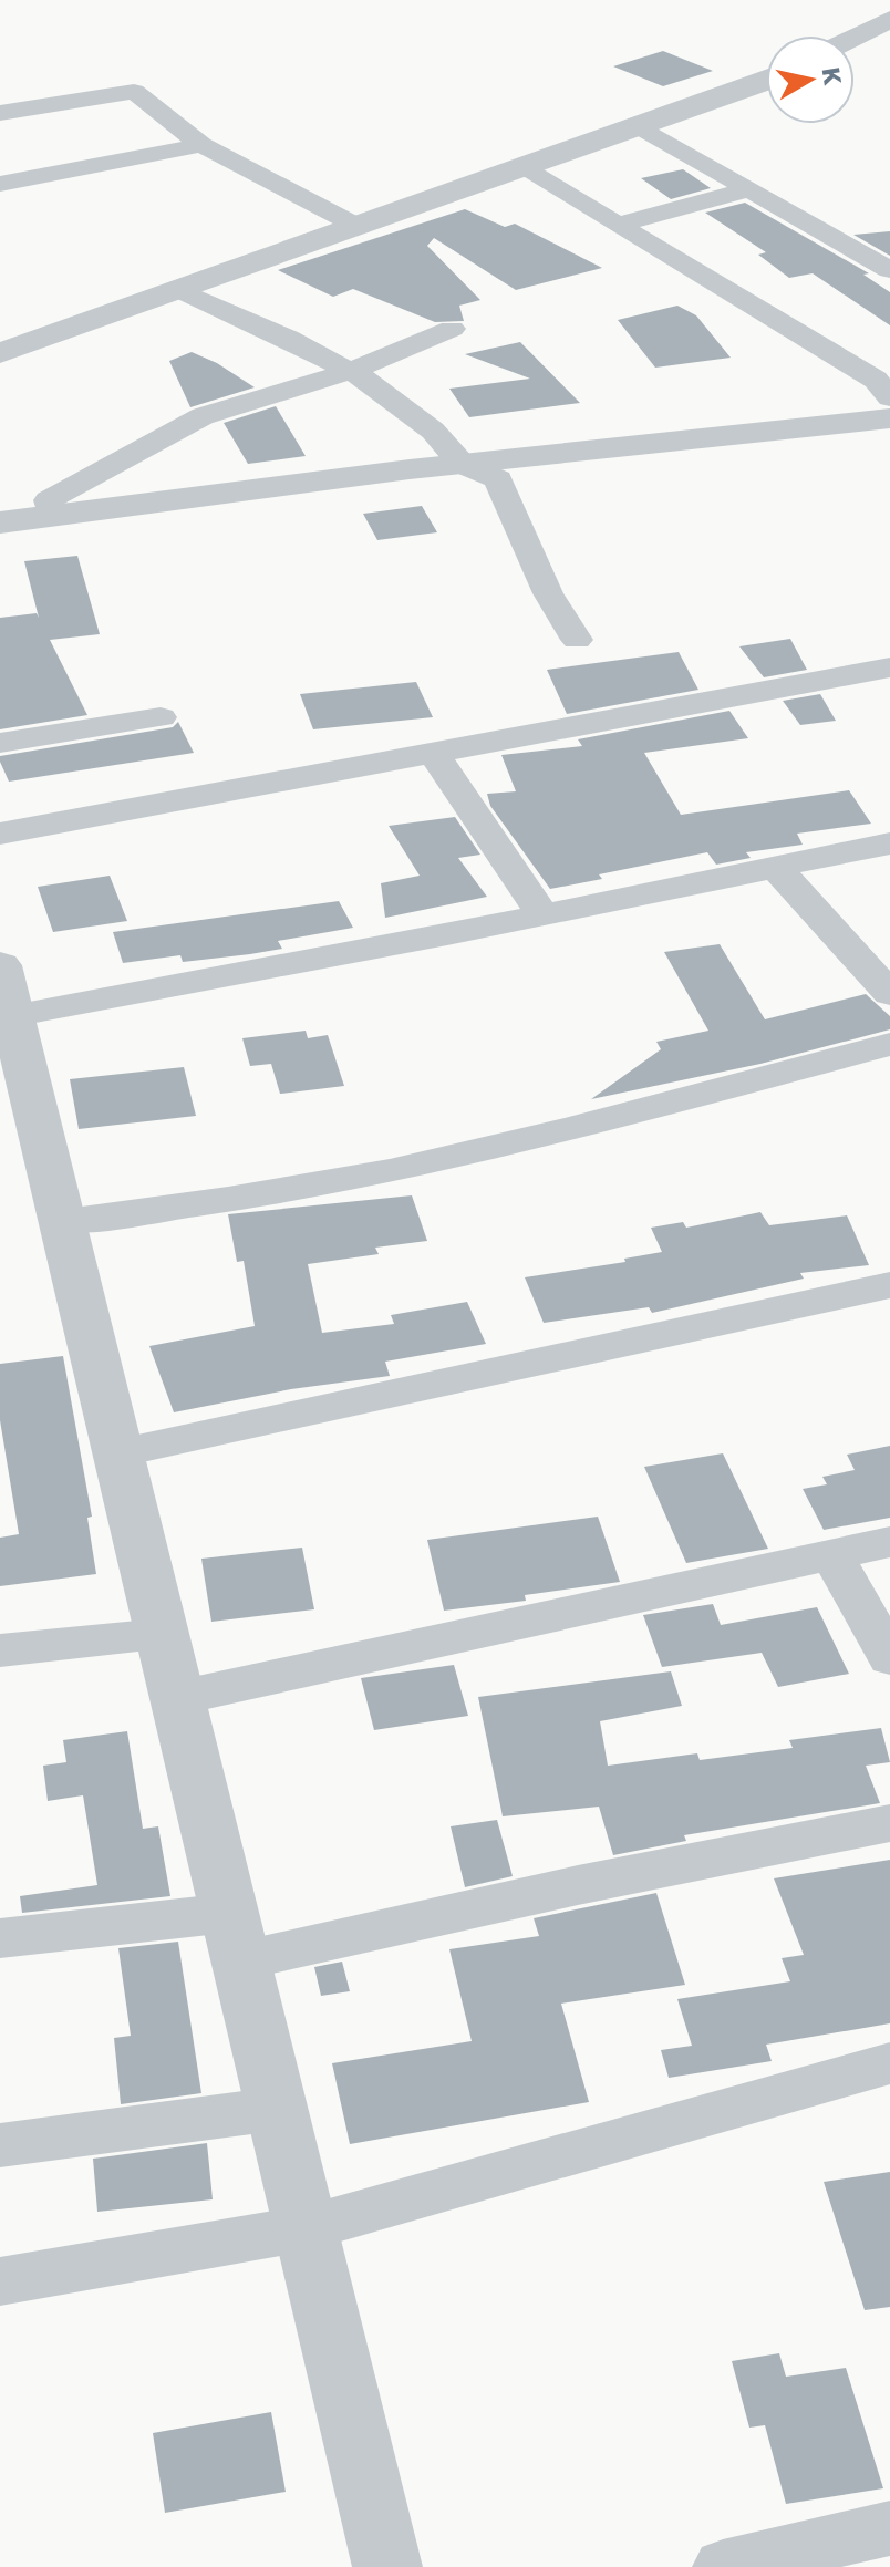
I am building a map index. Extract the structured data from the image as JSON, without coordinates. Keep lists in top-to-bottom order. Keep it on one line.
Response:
{"north":"right"}
